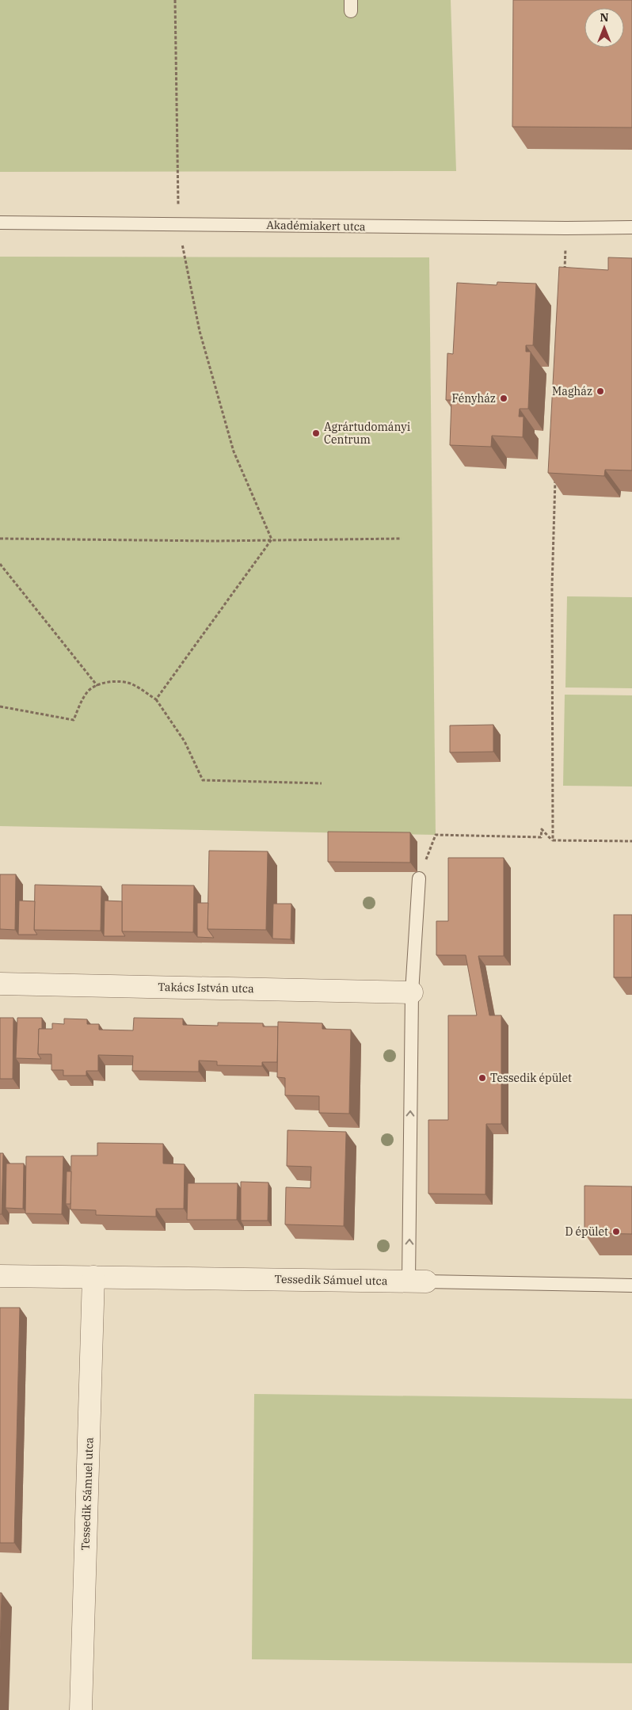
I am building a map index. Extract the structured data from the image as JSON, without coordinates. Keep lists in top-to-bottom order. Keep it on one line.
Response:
{"streets":{"street":["Takács István utca","Tessedik Sámuel utca"],"lane":["Akadémiakert utca"]},"places":["Magház","Fényház","Agrártudományi Centrum","Tessedik épület","D épület"],"north":"top"}
